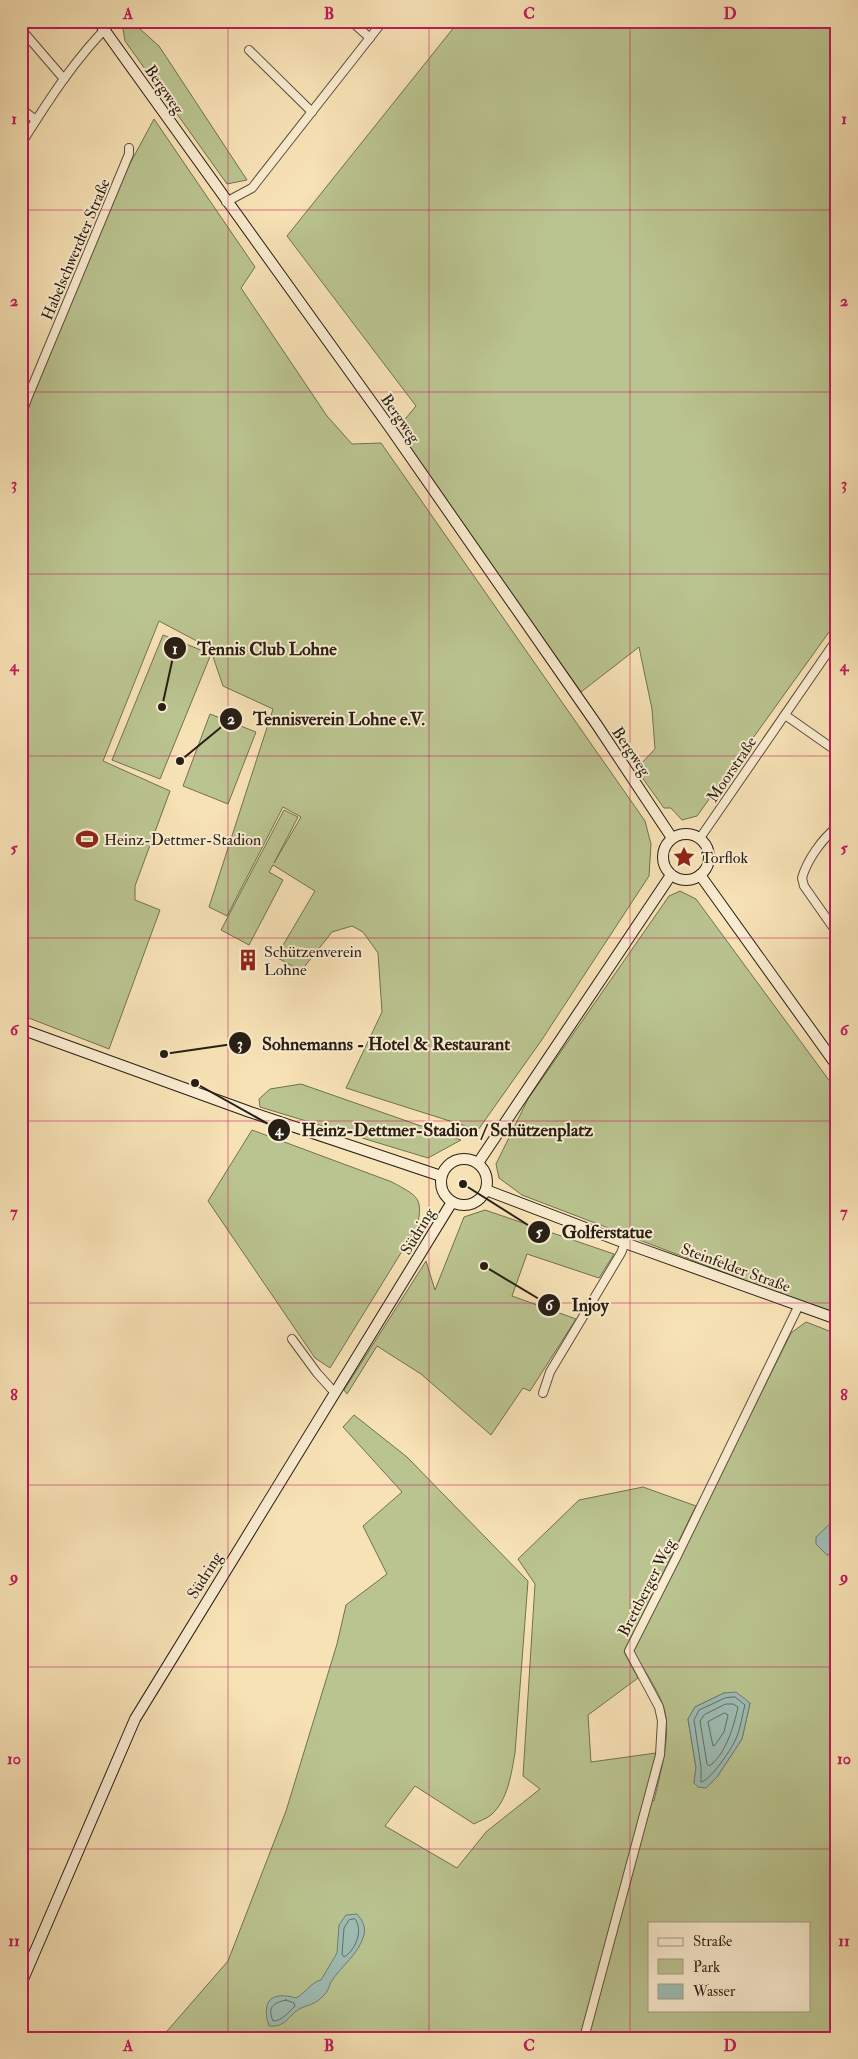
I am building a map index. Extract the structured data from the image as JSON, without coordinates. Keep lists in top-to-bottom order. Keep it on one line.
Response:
{"streets":{"main road":["Bergweg","Südring","Steinfelder Straße"],"street":["Habelschwerdter Straße","Moorstraße","Brettberger Weg"]},"crossings":[["Bergweg","Moorstraße"],["Südring","Steinfelder Straße"],["Steinfelder Straße","Brettberger Weg"]],"places":{"other":["Tennis Club Lohne","Tennisverein Lohne e.V.","Sohnemanns - Hotel & Restaurant","Heinz-Dettmer-Stadion / Schützenplatz","Golferstatue","Injoy"],"sports":["Heinz-Dettmer-Stadion"],"place":["Torflok"],"building":["Schützenverein Lohne"]},"legend":["Straße","Park","Wasser"],"grid":{"columns":["A","B","C","D"],"rows":["1","2","3","4","5","6","7","8","9","10","11"]}}
